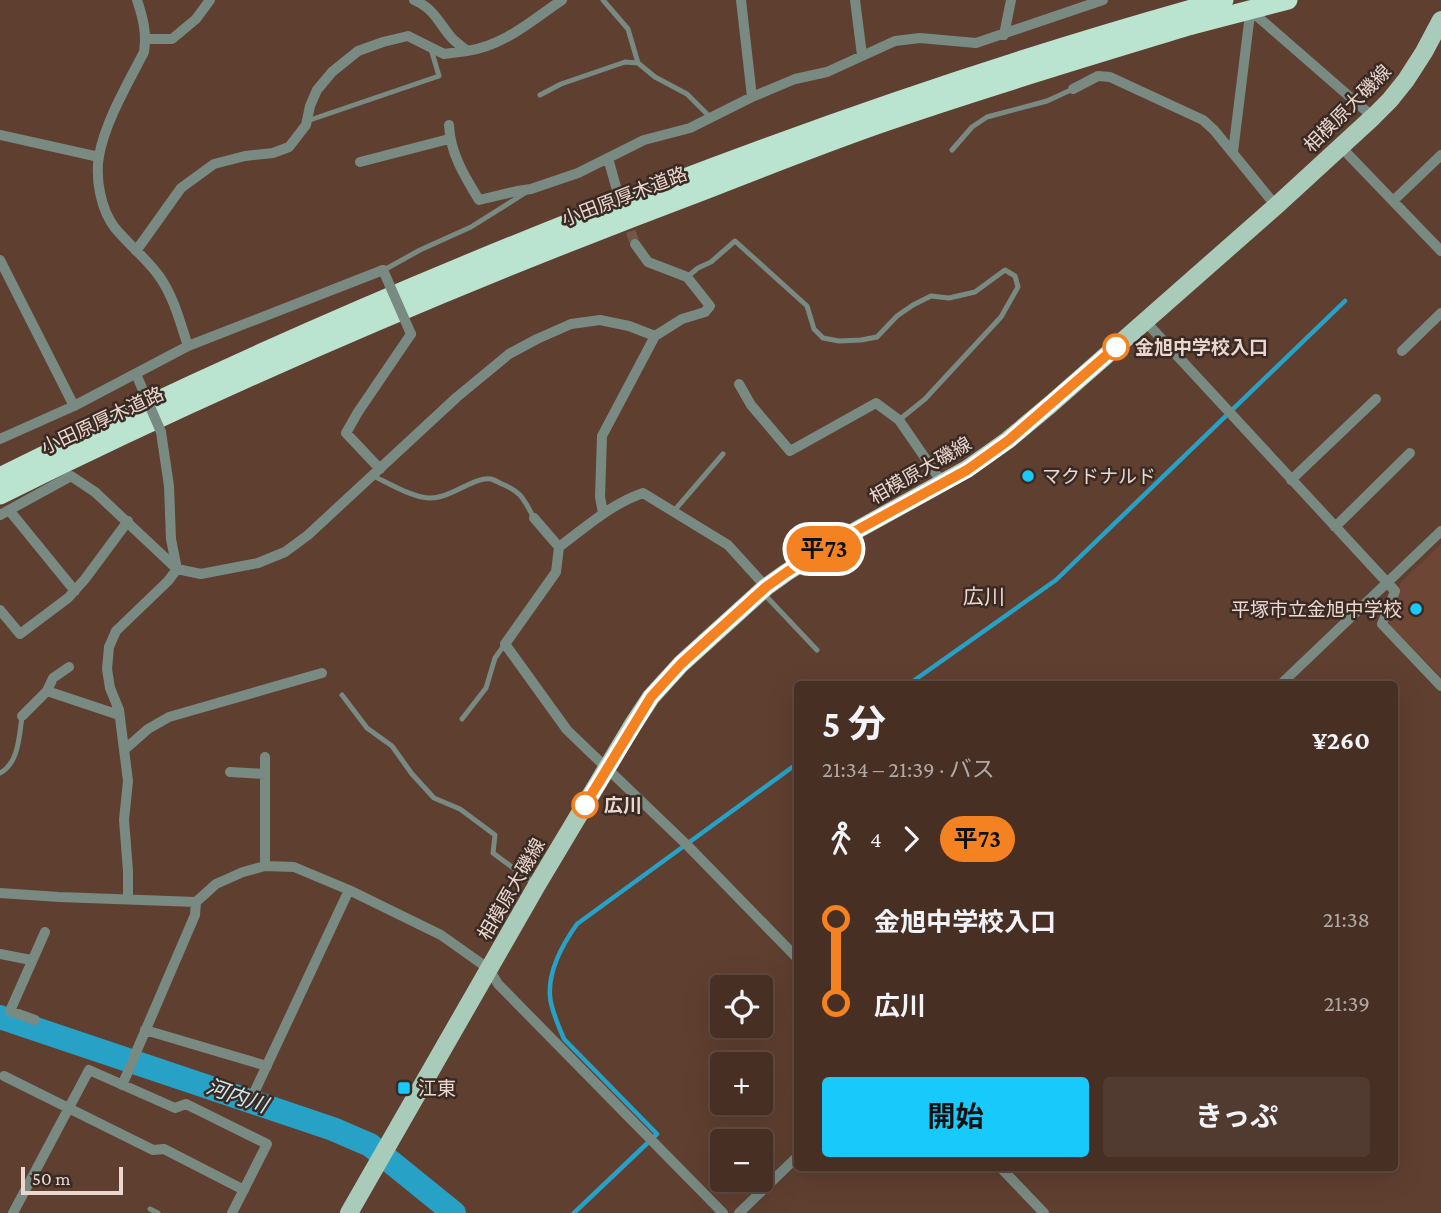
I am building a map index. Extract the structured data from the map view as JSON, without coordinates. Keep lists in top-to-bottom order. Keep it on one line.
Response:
{"streets":{"highway":["小田原厚木道路"],"main road":["相模原大磯線"]},"districts":["広川"],"water":["河内川"],"places":{"other":["金旭中学校入口","マクドナルド","平塚市立金旭中学校","広川"],"transit":["江東"]},"lines":["bus line 平73"],"scale_bar":"50 m","page":{"on_map":"平73","heading":["5 分","21:34 – 21:39 · バス","¥260"],"legs":["4","平73"],"list":[{"name":"金旭中学校入口","value":"21:38"},{"name":"広川","value":"21:39"}],"map_buttons":["+","−"],"buttons":["開始","きっぷ"],"scale":"50 m"}}
